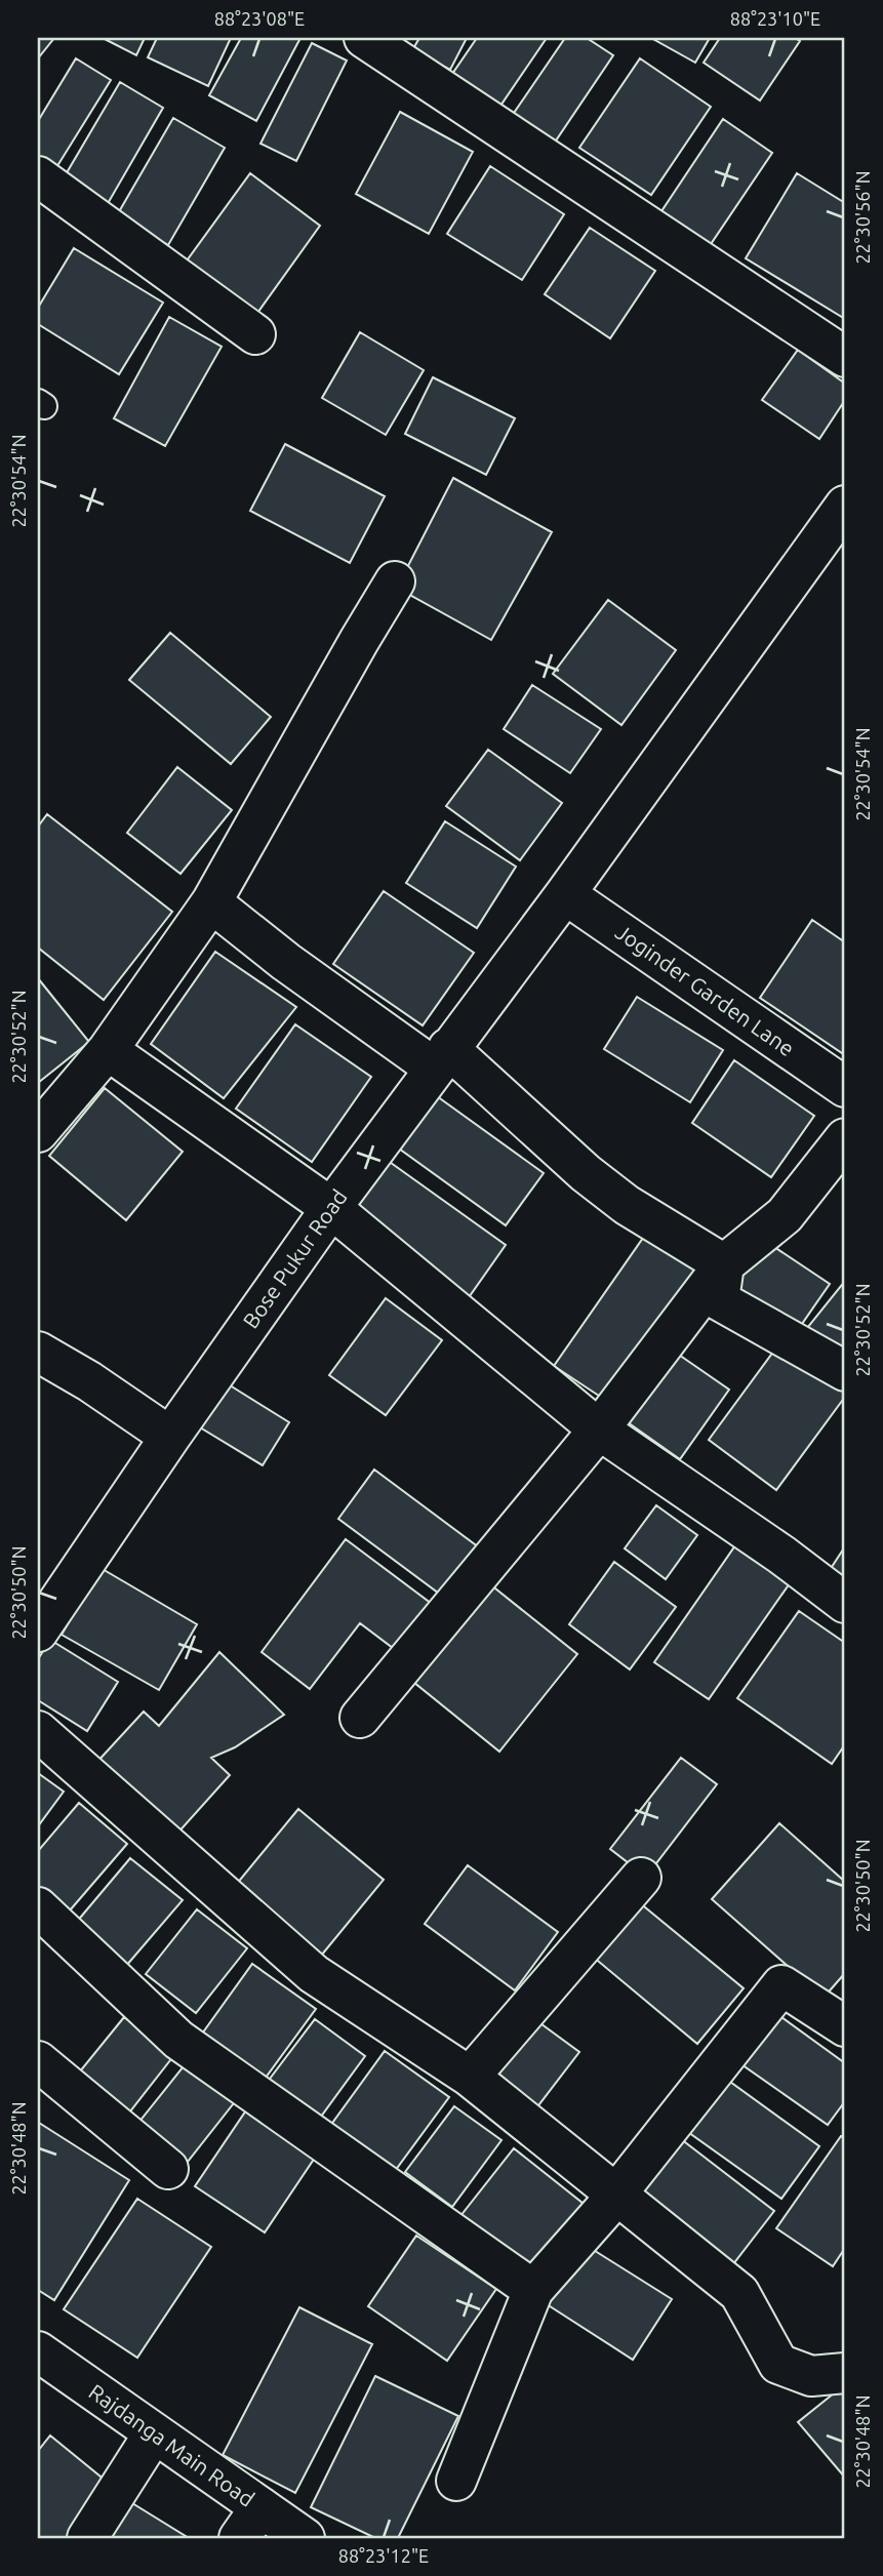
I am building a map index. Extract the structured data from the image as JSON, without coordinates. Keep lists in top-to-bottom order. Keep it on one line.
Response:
{"streets":{"street":["Joginder Garden Lane","Bose Pukur Road","Rajdanga Main Road"]},"crossings":[["Joginder Garden Lane","Bose Pukur Road"]],"coordinates":["88°23'08\"E","88°23'10\"E","22°30'56\"N","22°30'54\"N","22°30'52\"N","22°30'50\"N","22°30'48\"N","88°23'12\"E"]}
